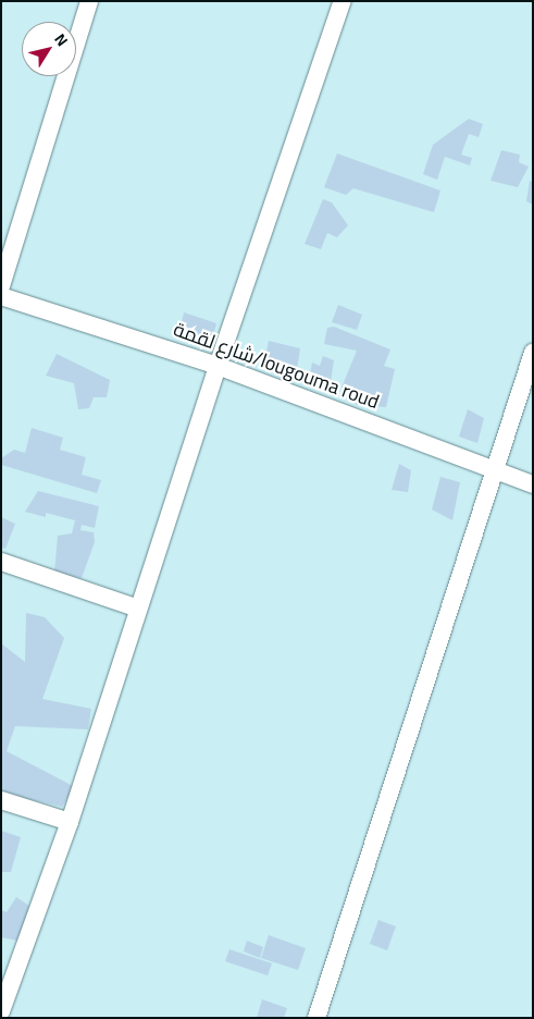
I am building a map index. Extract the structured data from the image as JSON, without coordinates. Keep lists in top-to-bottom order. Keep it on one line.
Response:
{"streets":{"street":["شارع لقمة/lougouma roud"]},"north":"top right"}
